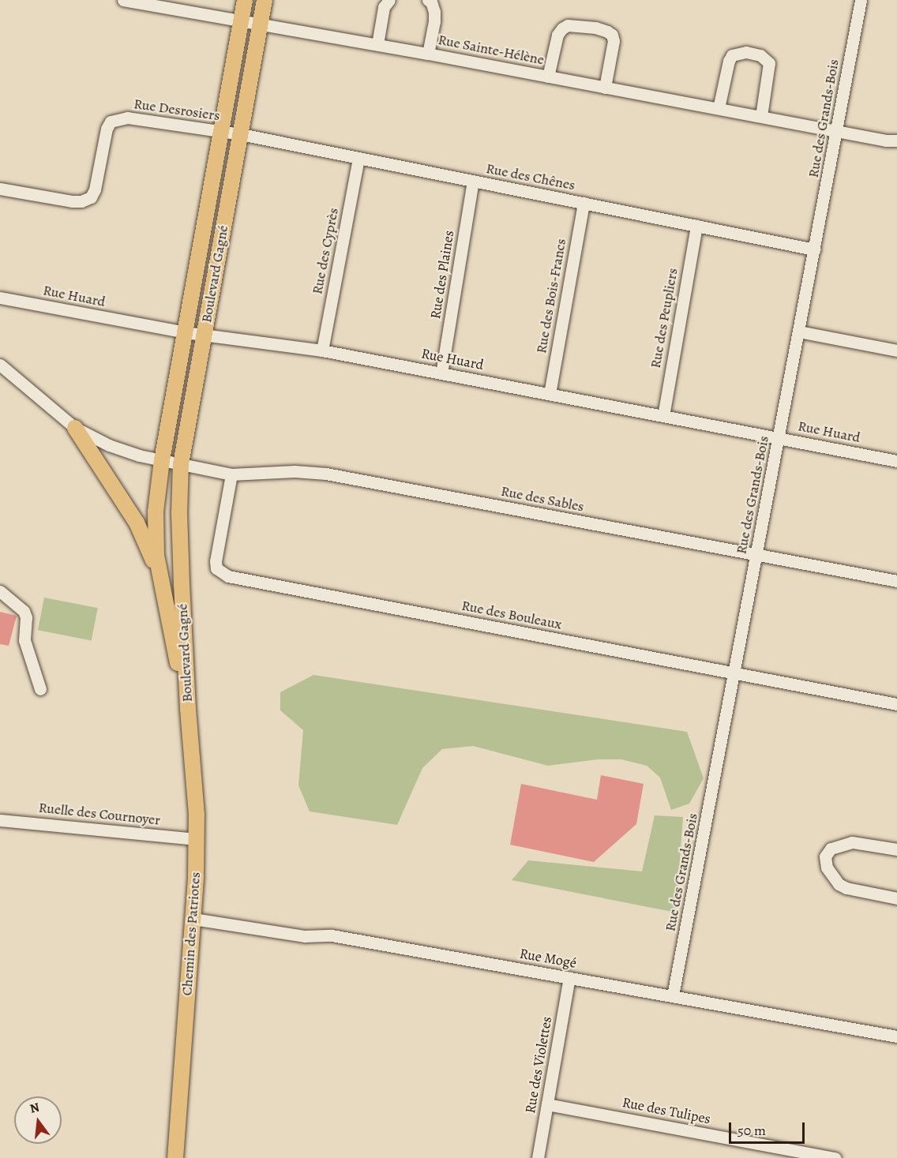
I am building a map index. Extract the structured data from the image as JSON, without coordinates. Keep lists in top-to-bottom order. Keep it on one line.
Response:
{"streets":{"main road":["Boulevard Gagné","Chemin des Patriotes"],"street":["Rue Sainte-Hélène","Rue Desrosiers","Rue des Grands-Bois","Rue des Chênes","Rue des Cyprès","Rue des Plaines","Rue Huard","Rue des Bois-Francs","Rue des Peupliers","Rue des Sables","Rue des Bouleaux","Ruelle des Cournoyer","Rue Mogé","Rue des Violettes","Rue des Tulipes"]},"crossings":[["Rue Sainte-Hélène","Rue des Grands-Bois"],["Rue Sainte-Hélène","Boulevard Gagné"],["Rue Desrosiers","Rue des Chênes"],["Rue Desrosiers","Boulevard Gagné"],["Rue des Grands-Bois","Rue des Chênes"],["Rue des Grands-Bois","Rue Huard"],["Rue des Grands-Bois","Rue des Sables"],["Rue des Grands-Bois","Rue des Bouleaux"],["Rue des Grands-Bois","Rue Mogé"],["Rue des Chênes","Rue des Cyprès"],["Rue des Chênes","Boulevard Gagné"],["Rue des Chênes","Rue des Plaines"],["Rue des Chênes","Rue des Bois-Francs"],["Rue des Chênes","Rue des Peupliers"],["Rue des Cyprès","Rue Huard"],["Boulevard Gagné","Rue Huard"],["Boulevard Gagné","Rue des Sables"],["Boulevard Gagné","Chemin des Patriotes"],["Rue des Plaines","Rue Huard"],["Rue Huard","Rue des Bois-Francs"],["Rue Huard","Rue des Peupliers"],["Rue des Sables","Rue des Bouleaux"],["Ruelle des Cournoyer","Chemin des Patriotes"],["Chemin des Patriotes","Rue Mogé"],["Rue Mogé","Rue des Violettes"],["Rue des Violettes","Rue des Tulipes"]],"scale_bar":"50 m","north":"top"}
